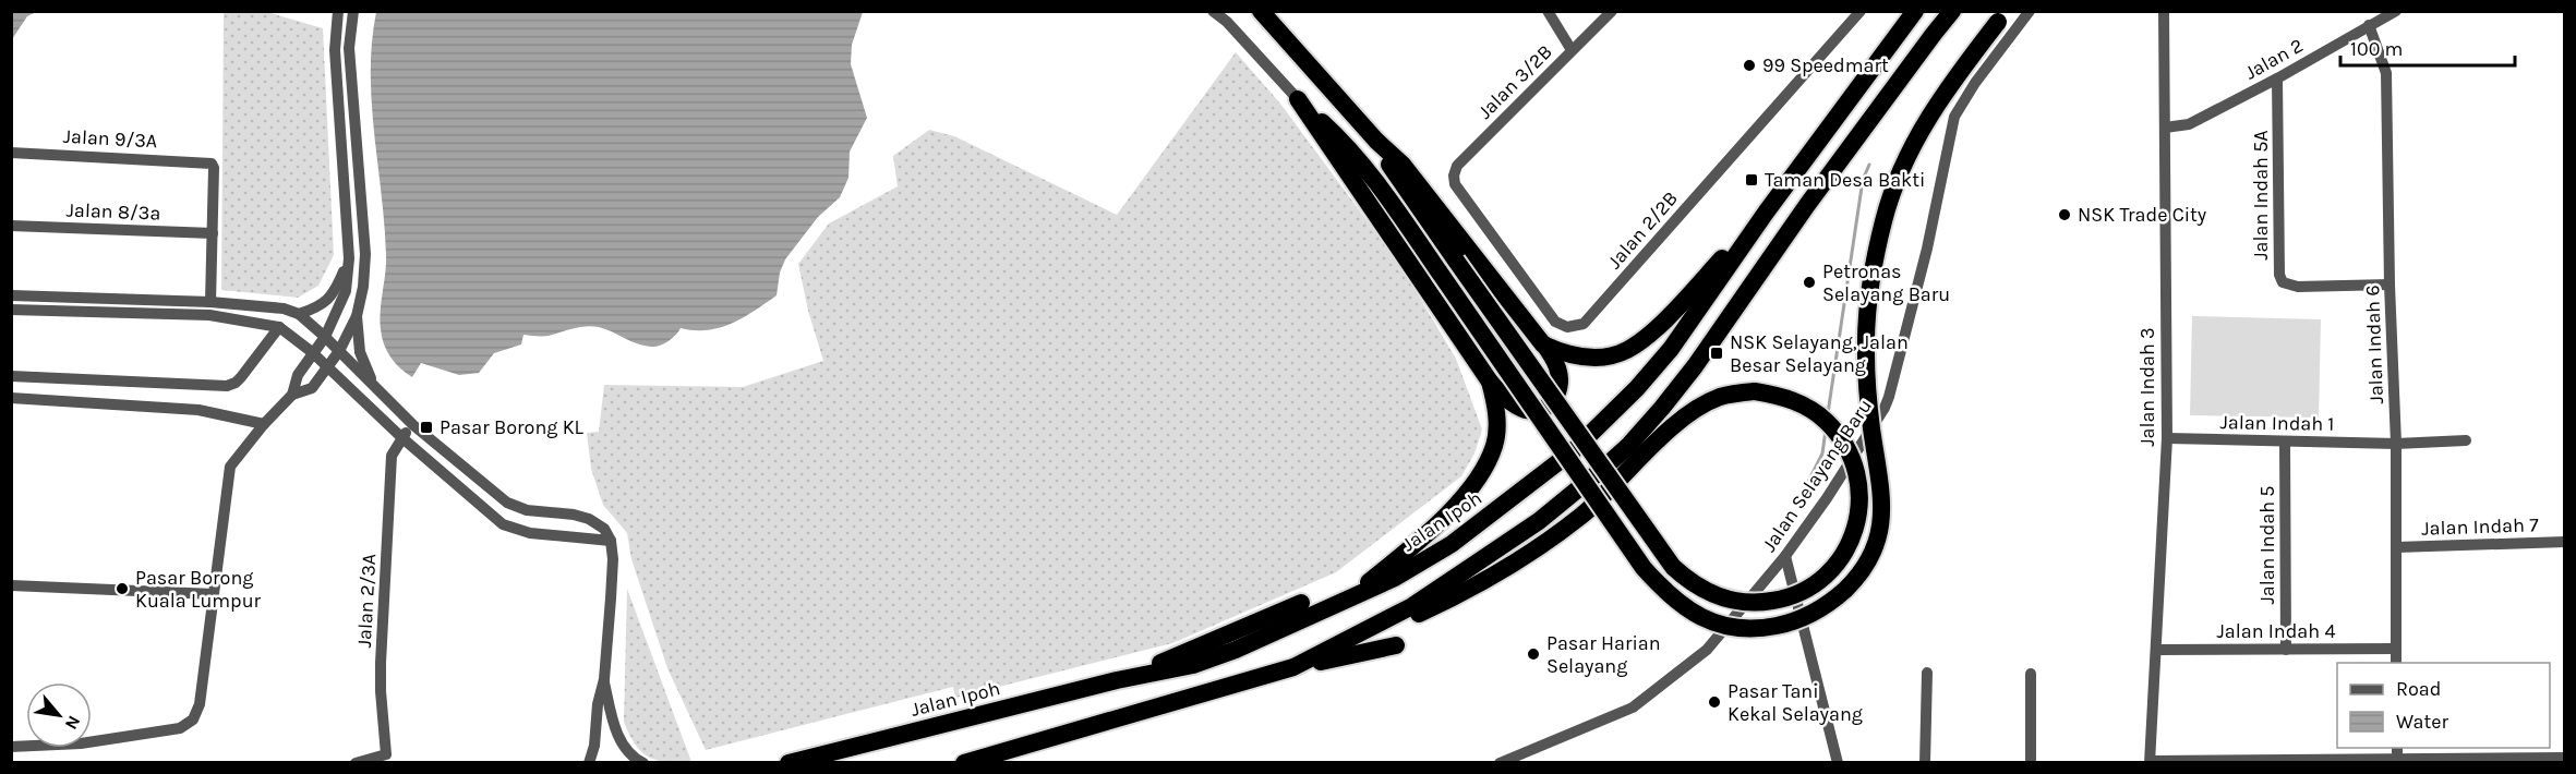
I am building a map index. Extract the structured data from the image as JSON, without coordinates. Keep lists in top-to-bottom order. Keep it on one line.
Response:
{"streets":{"highway":["Jalan Ipoh"],"street":["Jalan 2","Jalan 3/2B","Jalan 9/3A","Jalan Indah 5A","Jalan 8/3a","Jalan 2/2B","Jalan Indah 6","Jalan Indah 3","Jalan Indah 1","Jalan Selayang Baru","Jalan Indah 7","Jalan Indah 5","Jalan 2/3A","Jalan Indah 4"]},"crossings":[["Jalan 2","Jalan Indah 5A"],["Jalan 2","Jalan Indah 6"],["Jalan 2","Jalan Indah 3"],["Jalan 3/2B","Jalan 2/2B"],["Jalan 9/3A","Jalan 8/3a"],["Jalan Indah 5A","Jalan Indah 6"],["Jalan Indah 6","Jalan Indah 1"],["Jalan Indah 6","Jalan Indah 7"],["Jalan Indah 6","Jalan Indah 4"],["Jalan Indah 3","Jalan Indah 1"],["Jalan Indah 3","Jalan Indah 4"],["Jalan Indah 1","Jalan Indah 5"],["Jalan Indah 5","Jalan Indah 4"]],"places":{"other":["99 Speedmart","NSK Trade City","Petronas Selayang Baru","Pasar Borong Kuala Lumpur","Pasar Harian Selayang","Pasar Tani Kekal Selayang"],"transit":["Taman Desa Bakti","NSK Selayang, Jalan Besar Selayang","Pasar Borong KL"]},"legend":["Road","Water"],"scale_bar":"100 m","north":"bottom right"}
